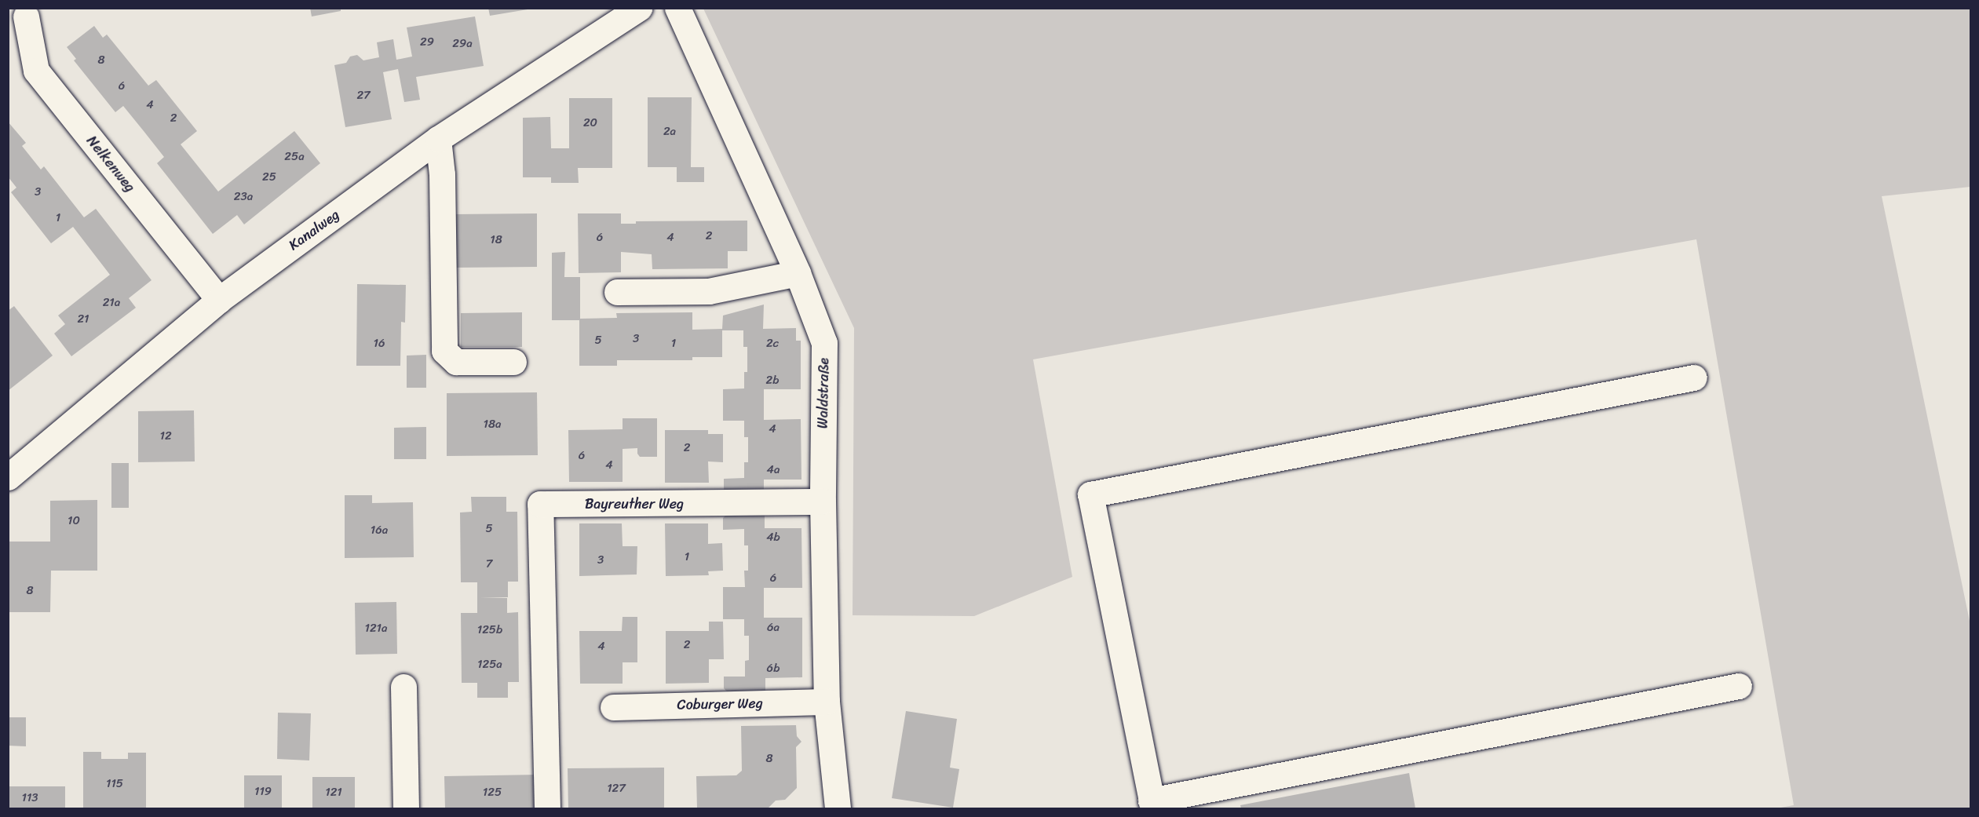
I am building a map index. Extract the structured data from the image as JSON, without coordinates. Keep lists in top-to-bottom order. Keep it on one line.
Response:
{"streets":{"street":["Nelkenweg","Kanalweg","Waldstraße","Bayreuther Weg","Coburger Weg"]},"crossings":[["Nelkenweg","Kanalweg"],["Waldstraße","Bayreuther Weg"],["Waldstraße","Coburger Weg"]],"house_numbers":["29","29a","8","6","27","4","2","20","2a","25a","25","3","23a","1","2","6","4","18","21a","21","3","5","16","1","2c","2b","18a","4","12","2","6","4","4a","10","5","16a","4b","1","3","7","6","8","6a","121a","125b","2","4","125a","6b","8","115","127","119","121","125","113"]}
